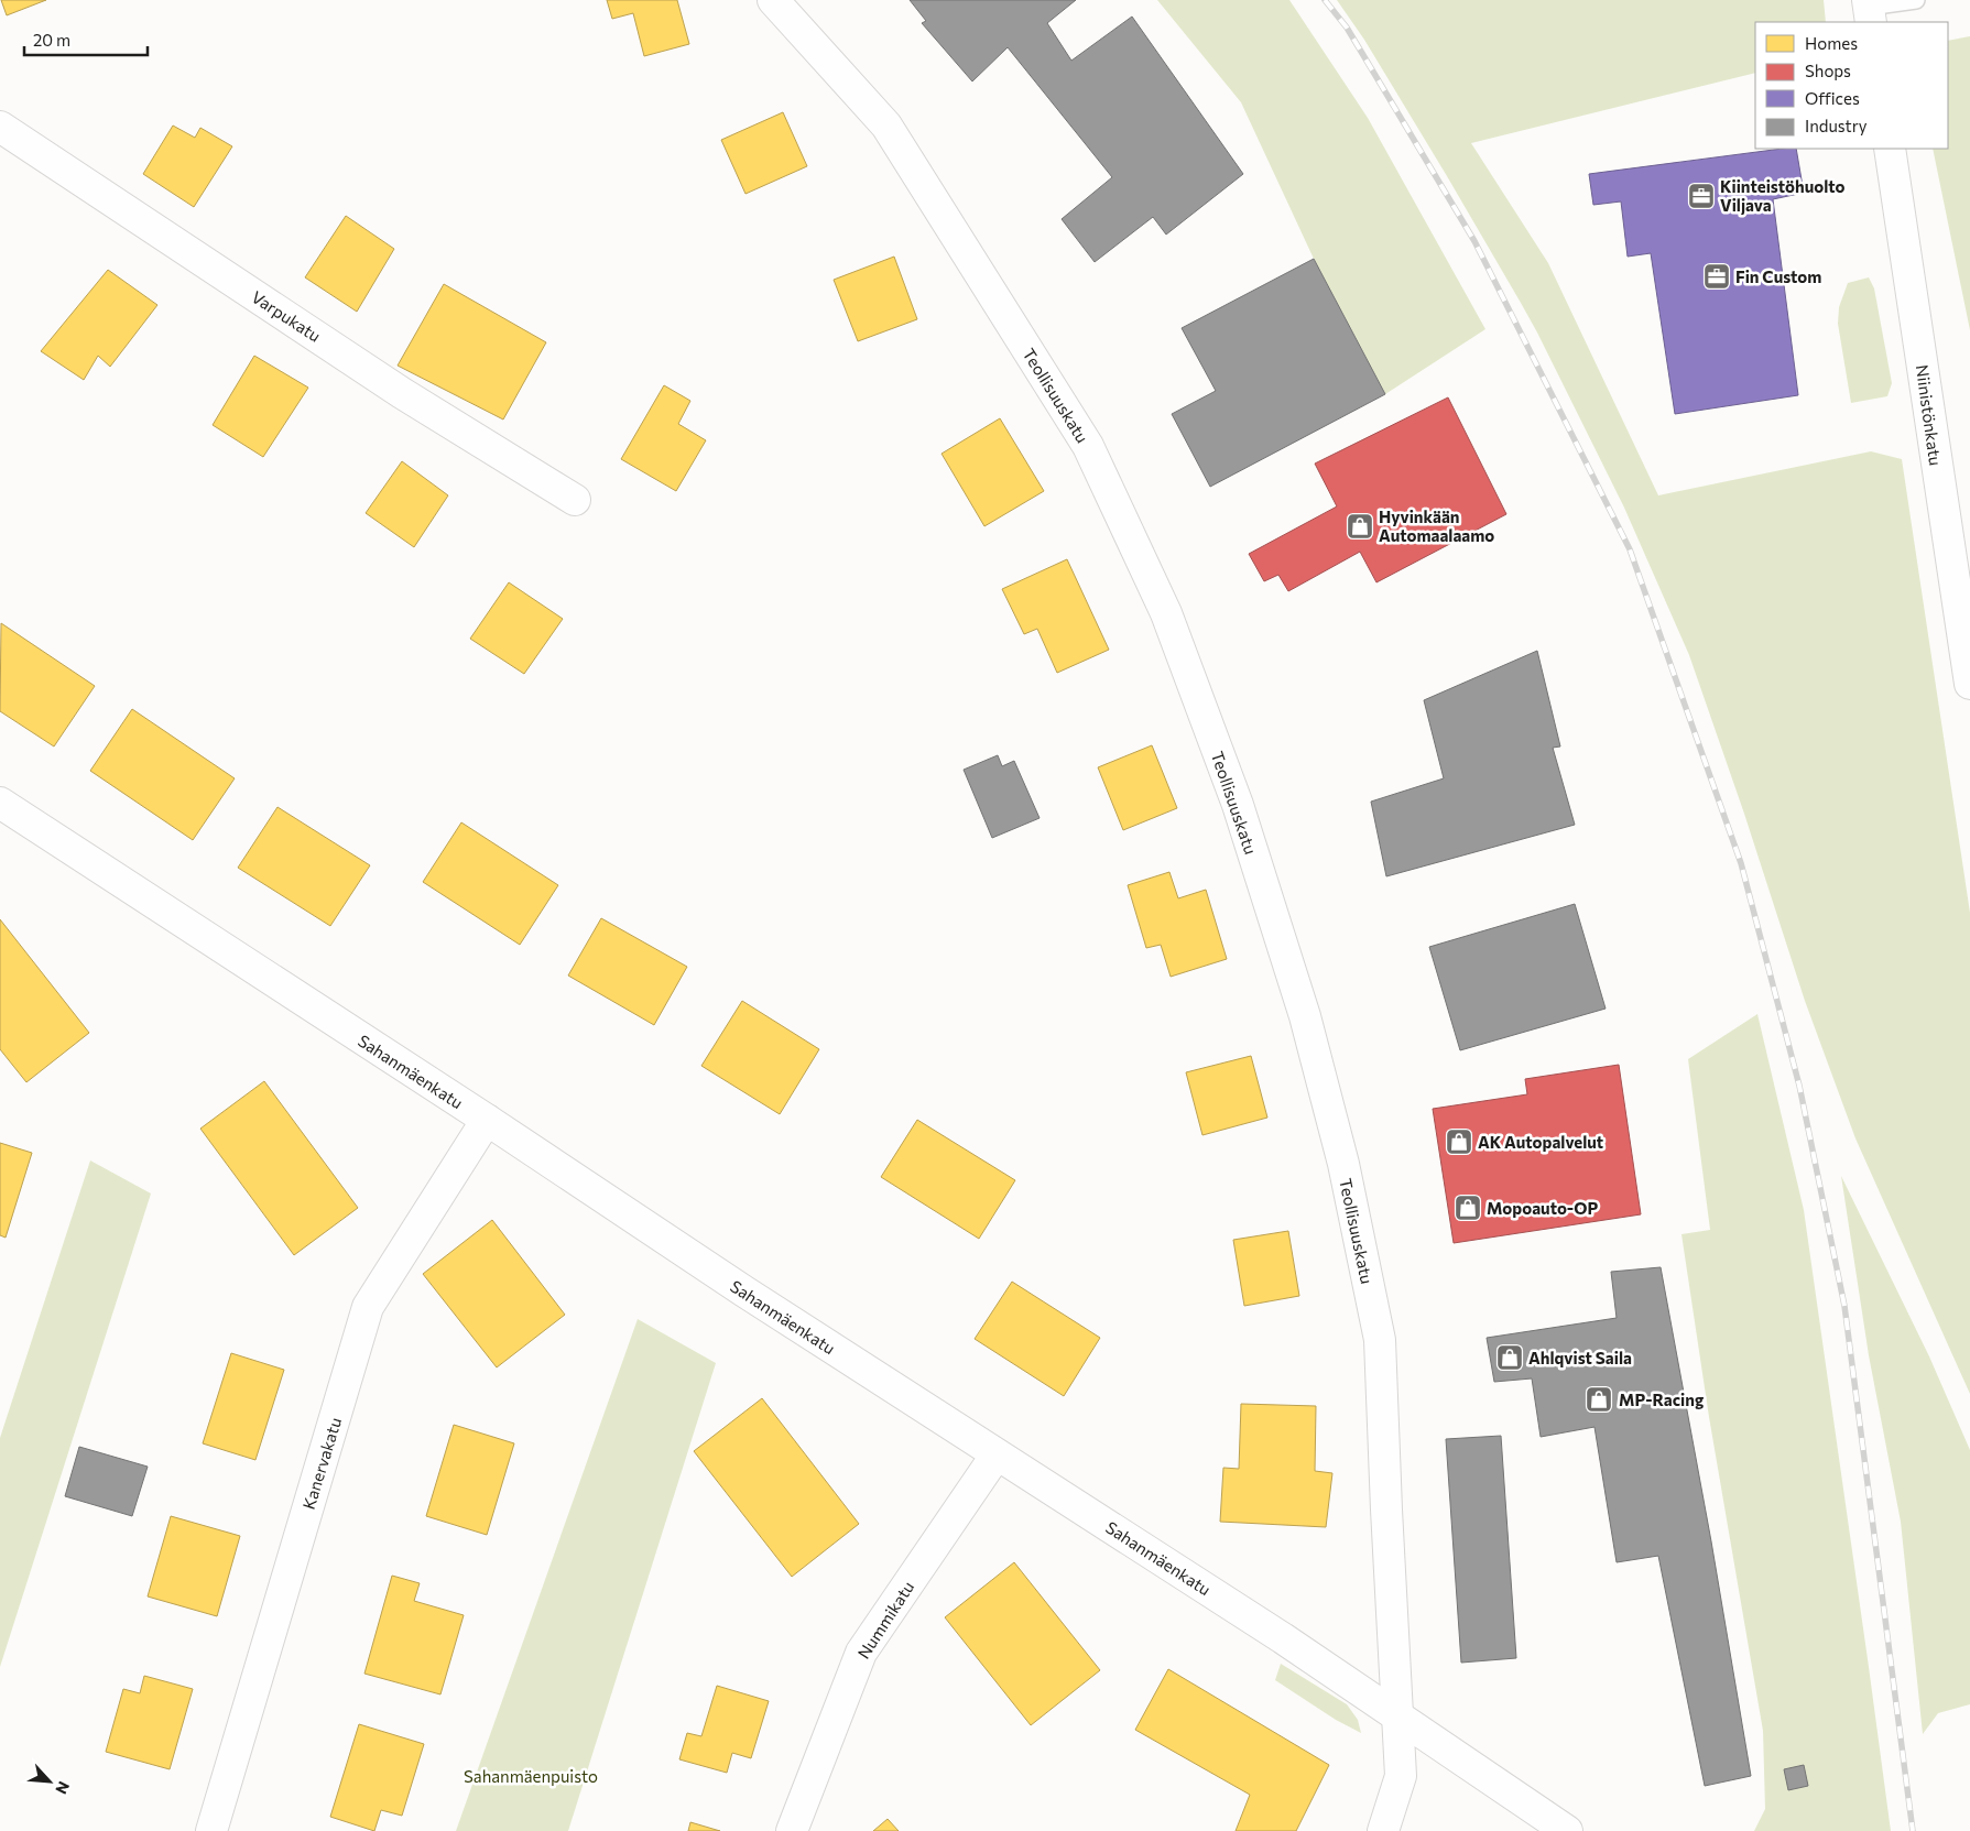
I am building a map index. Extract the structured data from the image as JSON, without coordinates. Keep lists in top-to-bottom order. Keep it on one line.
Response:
{"streets":{"street":["Varpukatu","Teollisuuskatu","Niinistönkatu","Sahanmäenkatu","Kanervakatu","Nummikatu"]},"crossings":[["Teollisuuskatu","Sahanmäenkatu"],["Sahanmäenkatu","Kanervakatu"],["Sahanmäenkatu","Nummikatu"]],"parks":["Sahanmäenpuisto"],"places":{"office":["Kiinteistöhuolto Viljava","Fin Custom"],"shop":["Hyvinkään Automaalaamo","AK Autopalvelut","Mopoauto-OP","Ahlqvist Saila","MP-Racing"]},"legend":["Homes","Shops","Offices","Industry"],"scale_bar":"20 m","north":"bottom right"}
